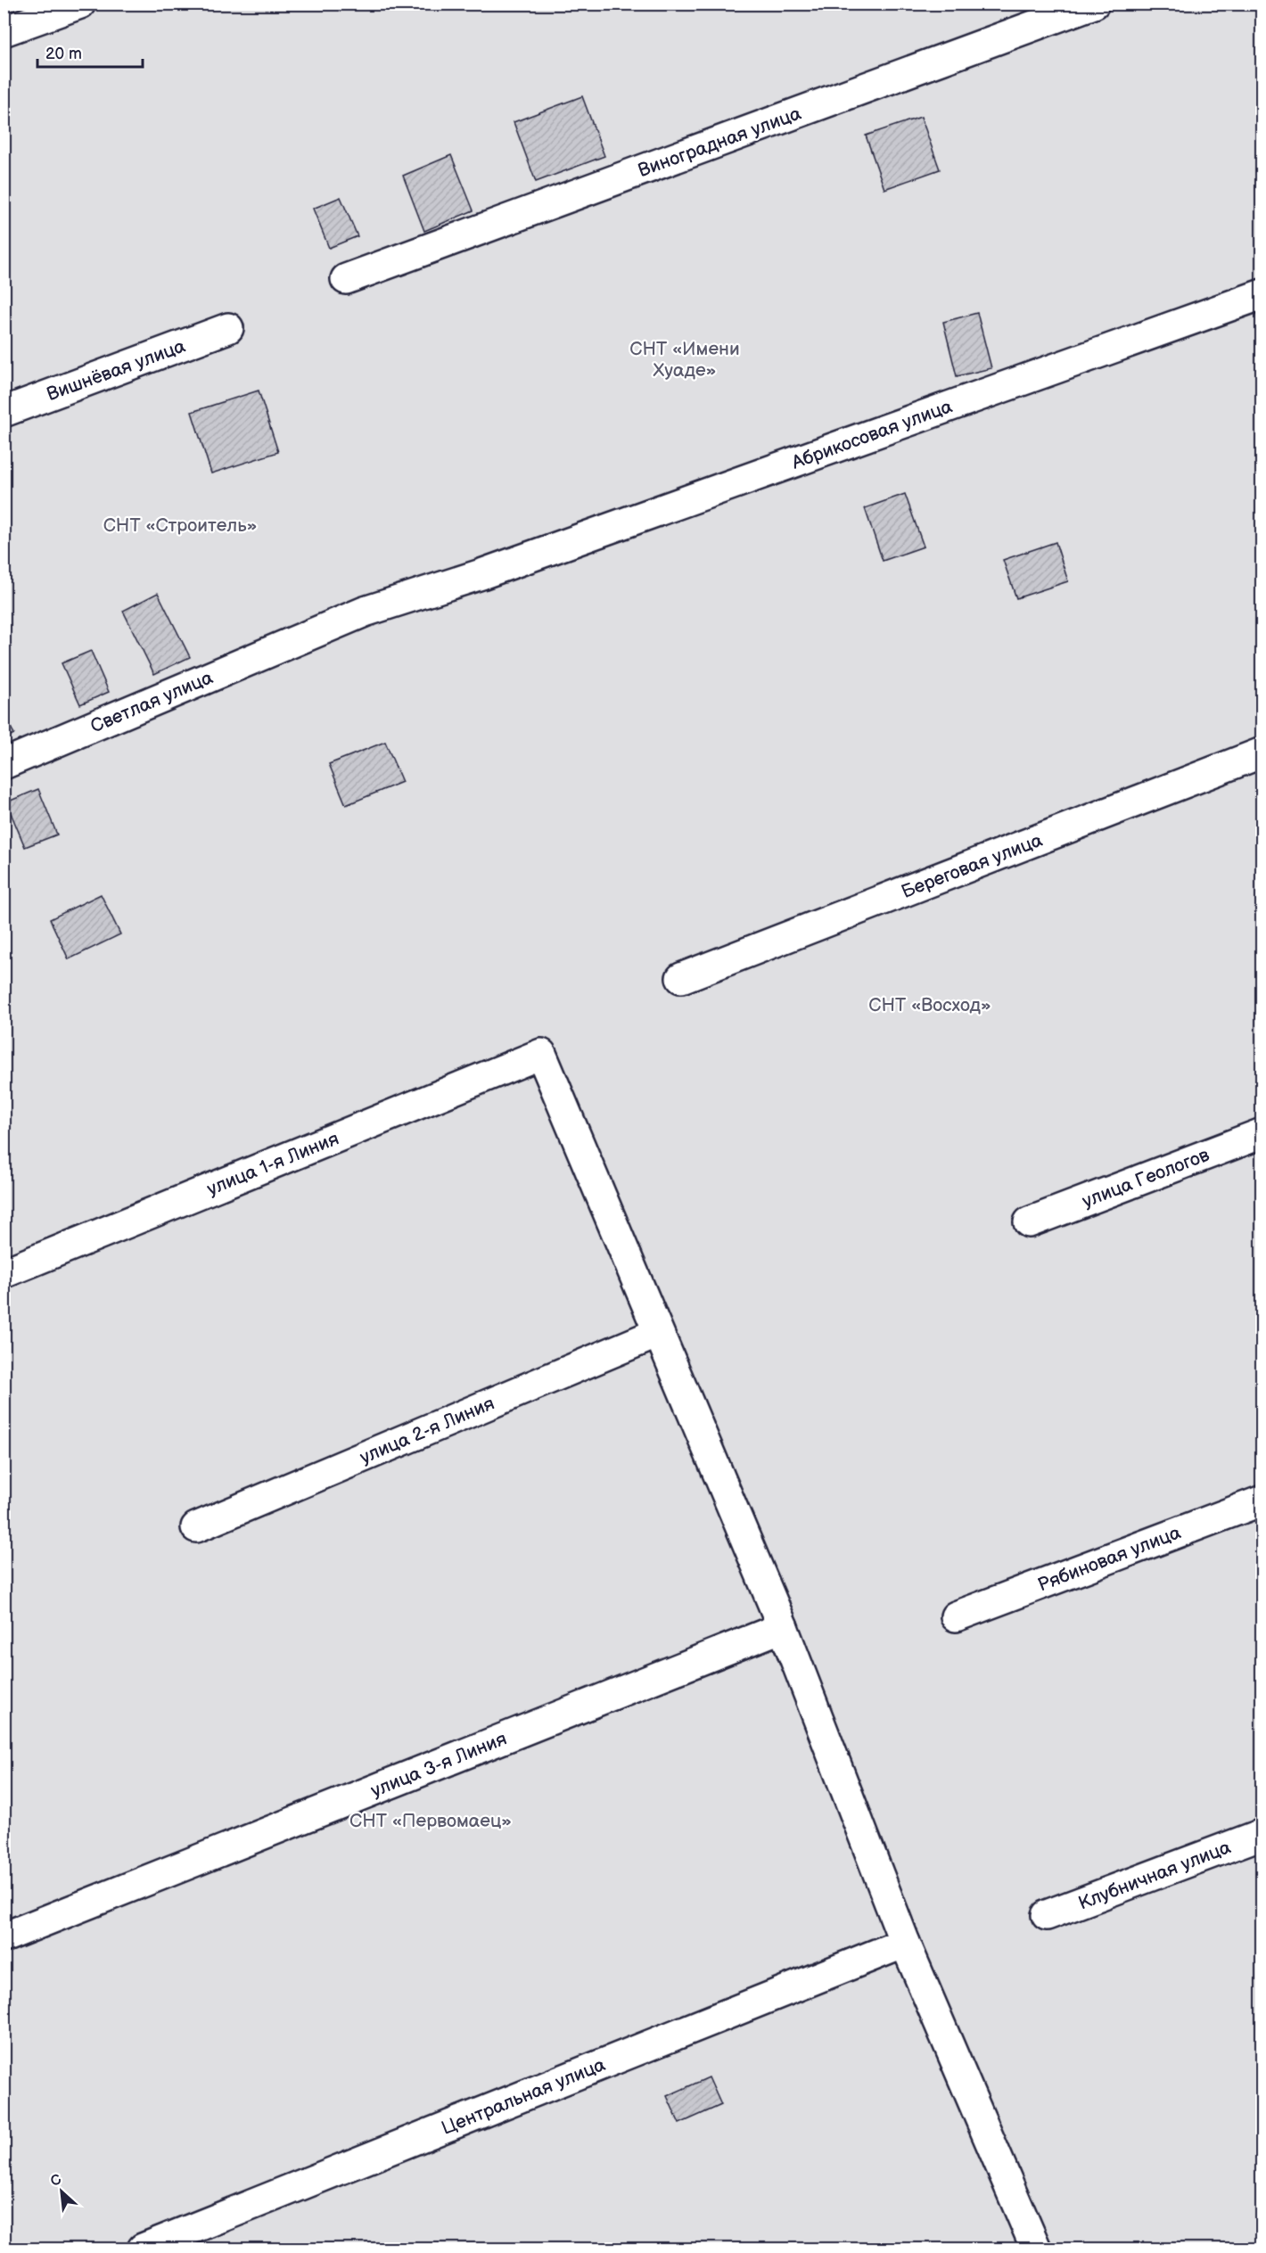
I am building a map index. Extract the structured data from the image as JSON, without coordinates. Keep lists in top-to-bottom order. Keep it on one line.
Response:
{"streets":{"street":["Виноградная улица","Вишнёвая улица","Абрикосовая улица","Светлая улица","Береговая улица","улица 1-я Линия","улица Геологов","улица 2-я Линия","Рябиновая улица","улица 3-я Линия","Клубничная улица","Центральная улица"]},"crossings":[["Абрикосовая улица","Светлая улица"],["улица 1-я Линия","улица 2-я Линия"]],"parks":["СНТ «Имени Хуаде»","СНТ «Строитель»","СНТ «Восход»","СНТ «Первомаец»"],"scale_bar":"20 m","north":"top left"}
